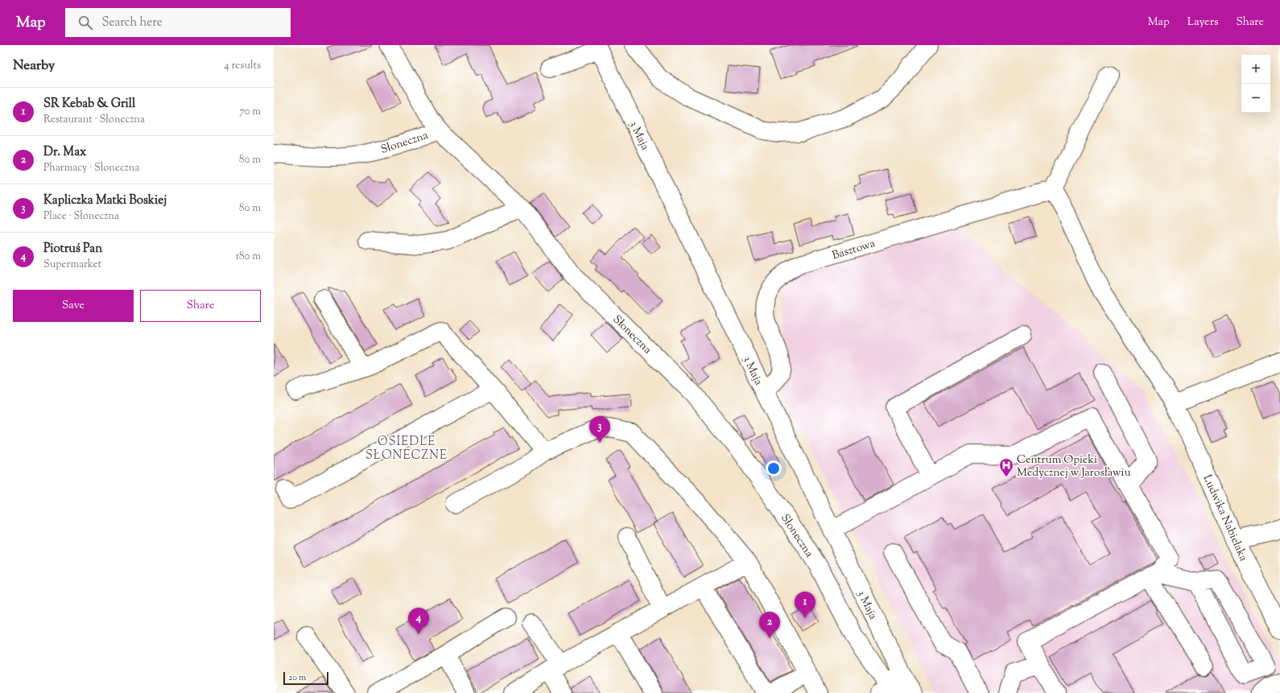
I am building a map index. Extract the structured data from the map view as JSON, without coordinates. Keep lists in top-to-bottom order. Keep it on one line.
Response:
{"streets":{"street":["3 Maja","Słoneczna","Basztowa","Ludwika Nabielaka"]},"crossings":[["3 Maja","Słoneczna"],["3 Maja","Basztowa"],["Basztowa","Ludwika Nabielaka"]],"districts":["OSIEDLE SŁONECZNE"],"places":{"hospital":["Centrum Opieki Medycznej w Jarosławiu"]},"scale_bar":"20 m","page":{"header":"Map","search":"Search here","nav":["Map","Layers","Share"],"heading":["Nearby","4 results"],"map_buttons":["+","−"],"list":[{"mark":"1","name":"SR Kebab & Grill","note":"Restaurant · Słoneczna","value":"70 m"},{"mark":"2","name":"Dr. Max","note":"Pharmacy · Słoneczna","value":"80 m"},{"mark":"3","name":"Kapliczka Matki Boskiej","note":"Place · Słoneczna","value":"80 m"},{"mark":"4","name":"Piotruś Pan","note":"Supermarket","value":"180 m"}],"buttons":["Save","Share"],"pins":["3","1","4","2"],"scale":"20 m"}}
